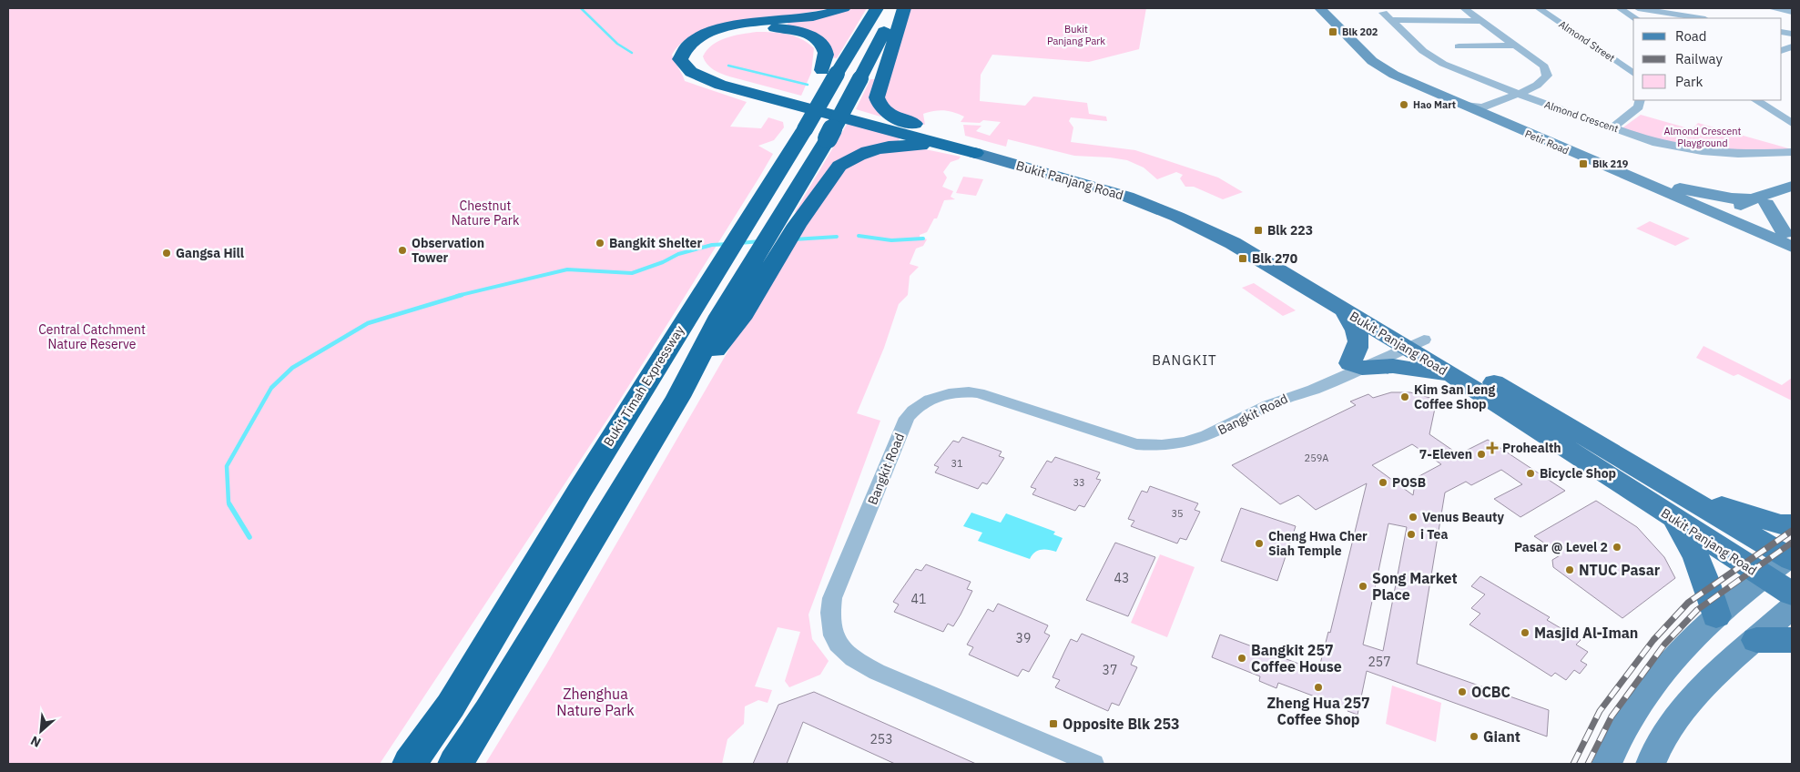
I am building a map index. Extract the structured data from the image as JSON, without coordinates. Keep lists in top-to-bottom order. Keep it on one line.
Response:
{"streets":{"highway":["Bukit Timah Expressway"],"main road":["Petir Road","Bukit Panjang Road"],"street":["Almond Street","Almond Crescent","Bangkit Road"]},"crossings":[["Bukit Panjang Road","Bangkit Road"]],"districts":["BANGKIT"],"parks":["Bukit Panjang Park","Almond Crescent Playground","Chestnut Nature Park","Central Catchment Nature Reserve","Zhenghua Nature Park"],"places":{"transit":["Blk 202","Blk 219","Blk 223","Blk 270","Opposite Blk 253"],"other":["Hao Mart","Bangkit Shelter","Observation Tower","Gangsa Hill","Kim San Leng Coffee Shop","7-Eleven","Bicycle Shop","POSB","Venus Beauty","i Tea","Cheng Hwa Cher Siah Temple","Pasar @ Level 2","NTUC Pasar","Song Market Place","Masjid Al-Iman","Bangkit 257 Coffee House","Zheng Hua 257 Coffee Shop","OCBC","Giant"],"health":["Prohealth"]},"house_numbers":["259A","31","33","35","43","41","39","257","37","253"],"legend":["Road","Railway","Park"],"north":"bottom left"}
